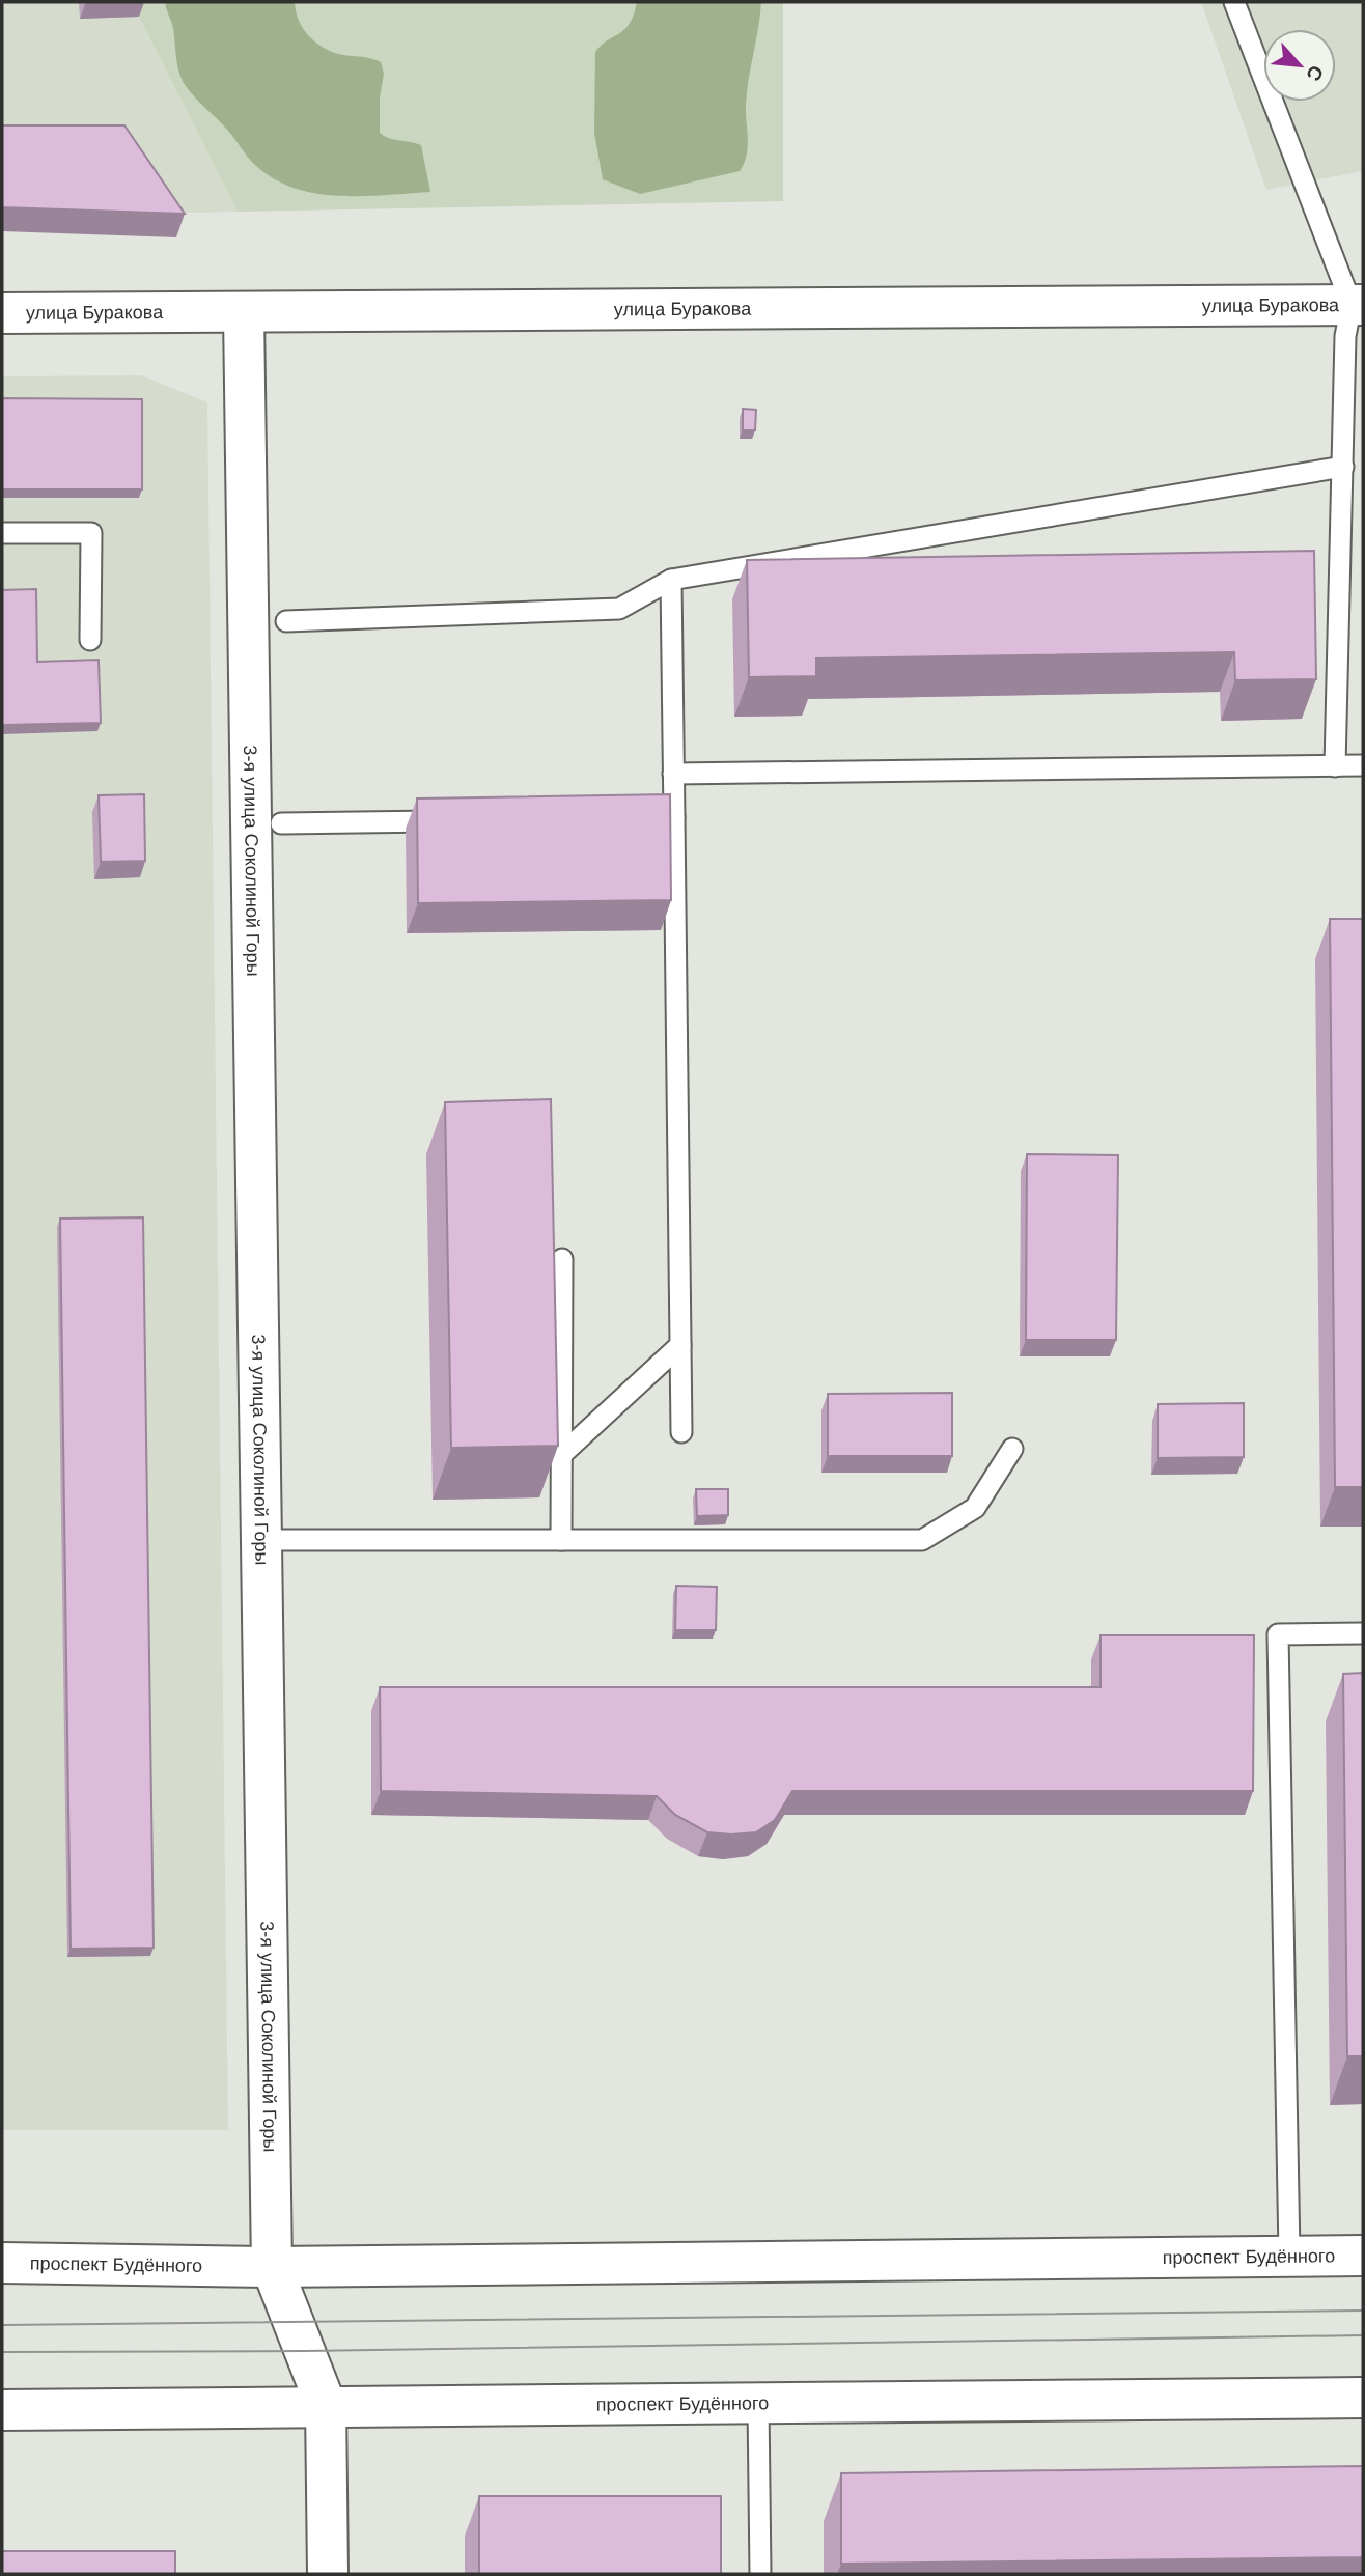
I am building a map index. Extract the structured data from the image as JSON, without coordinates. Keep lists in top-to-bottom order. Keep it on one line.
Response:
{"streets":{"street":["улица Буракова","3-я улица Соколиной Горы","проспект Будённого"]},"crossings":[["улица Буракова","3-я улица Соколиной Горы"],["3-я улица Соколиной Горы","проспект Будённого"]],"north":"bottom right"}
